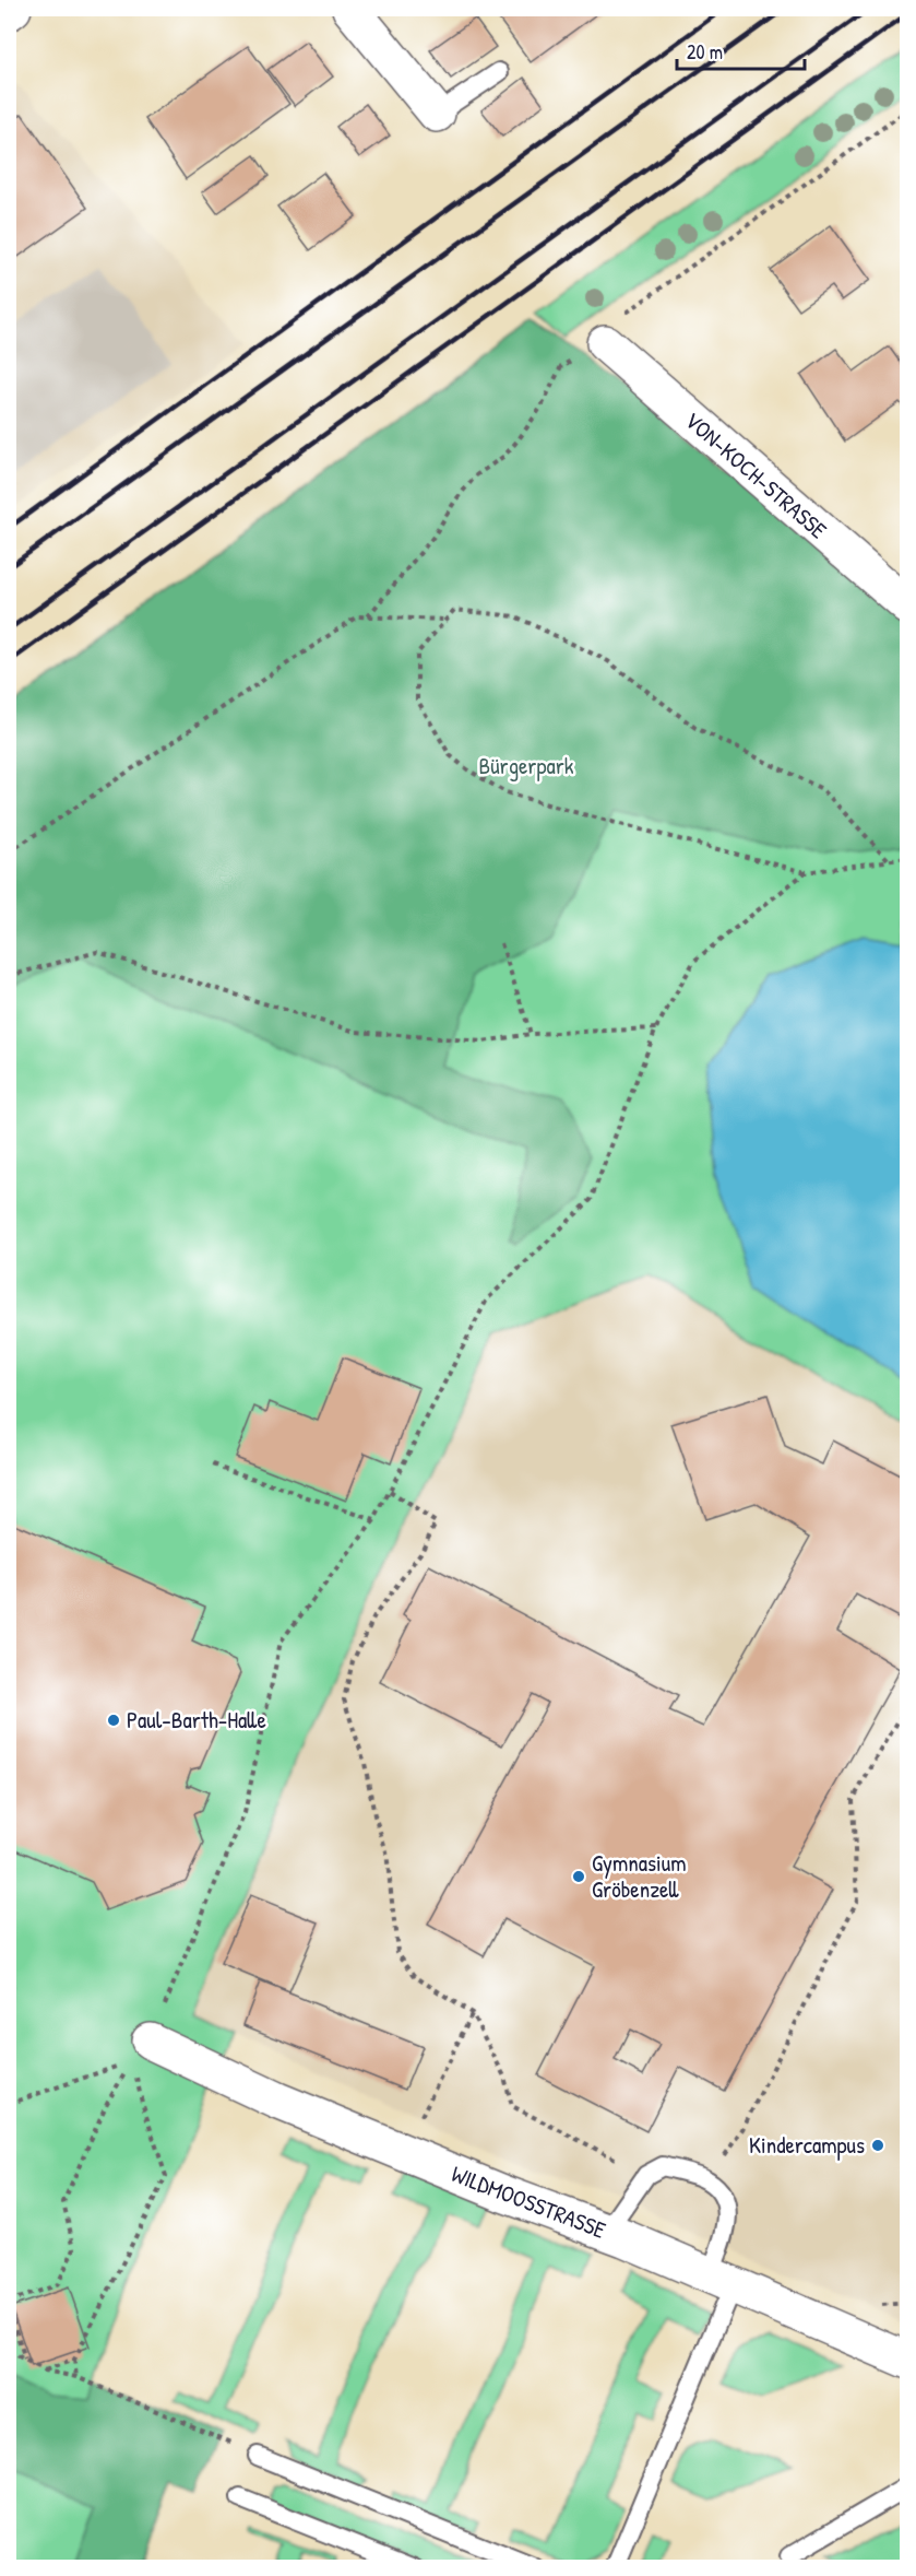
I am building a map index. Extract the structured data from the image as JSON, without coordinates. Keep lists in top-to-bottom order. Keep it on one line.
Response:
{"streets":{"street":["VON-KOCH-STRASSE","WILDMOOSSTRASSE"]},"parks":["Bürgerpark"],"places":["Paul-Barth-Halle","Gymnasium Gröbenzell","Kindercampus"],"scale_bar":"20 m"}
